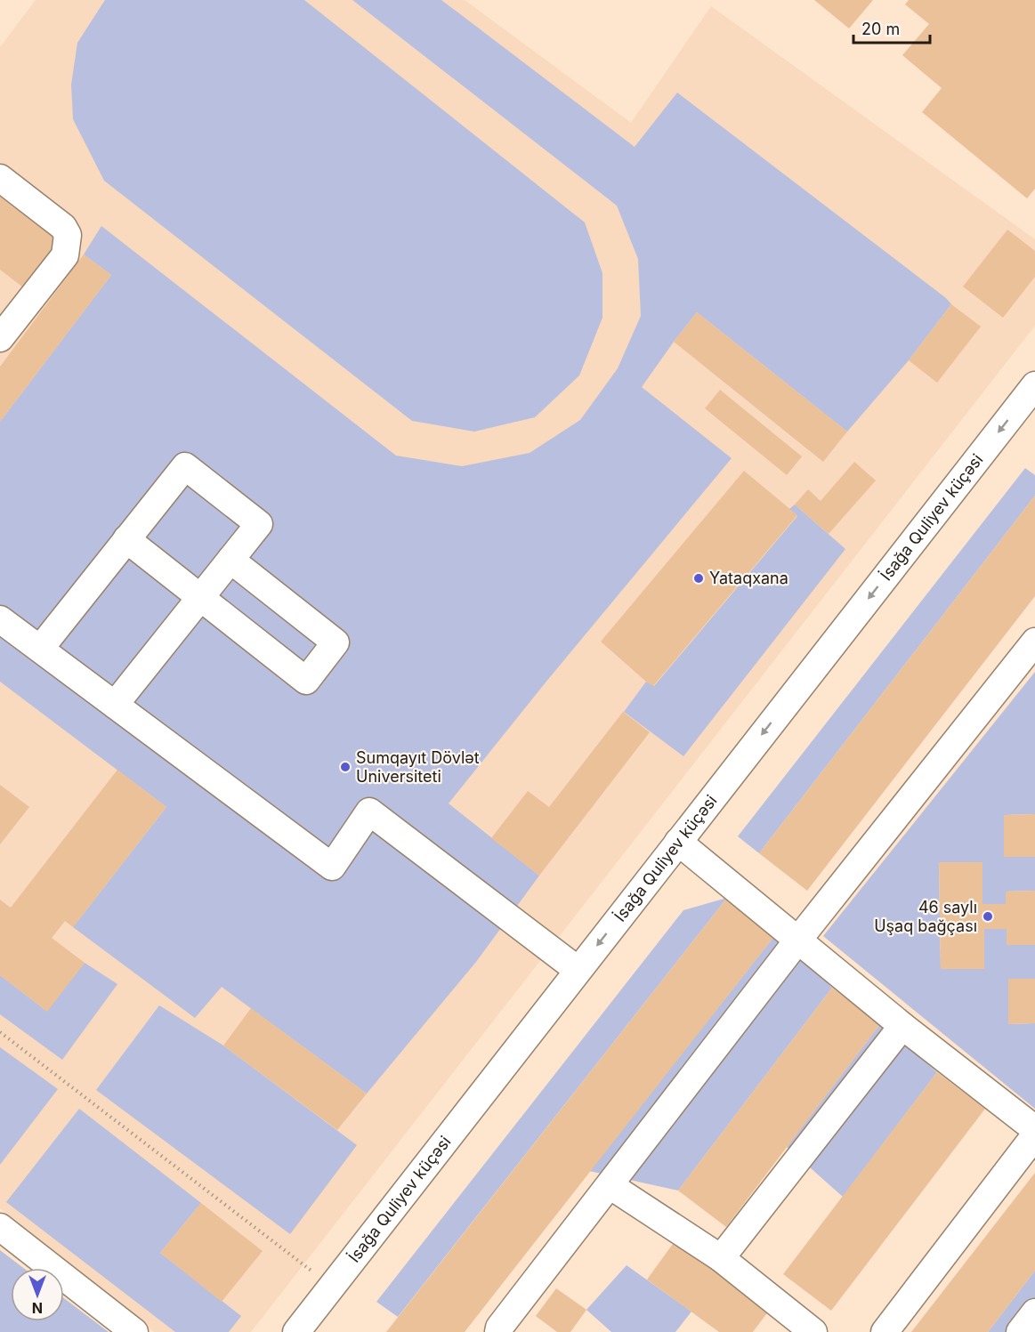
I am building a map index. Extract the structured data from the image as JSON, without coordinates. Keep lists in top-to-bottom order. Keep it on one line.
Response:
{"streets":{"street":["İsağa Quliyev küçəsi"]},"places":["Yataqxana","Sumqayıt Dövlət Universiteti","46 saylı Uşaq bağçası"],"scale_bar":"20 m","north":"bottom"}
